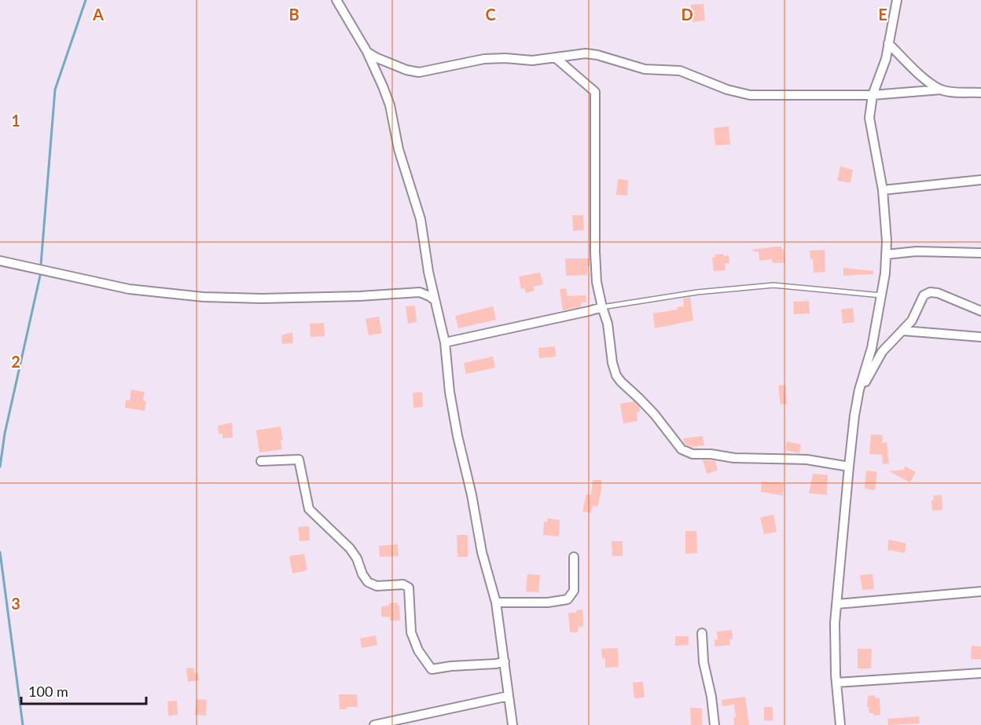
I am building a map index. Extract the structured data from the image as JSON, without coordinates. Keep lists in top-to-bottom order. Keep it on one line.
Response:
{"scale_bar":"100 m","grid":{"columns":["A","B","C","D","E"],"rows":["1","2","3"]}}
